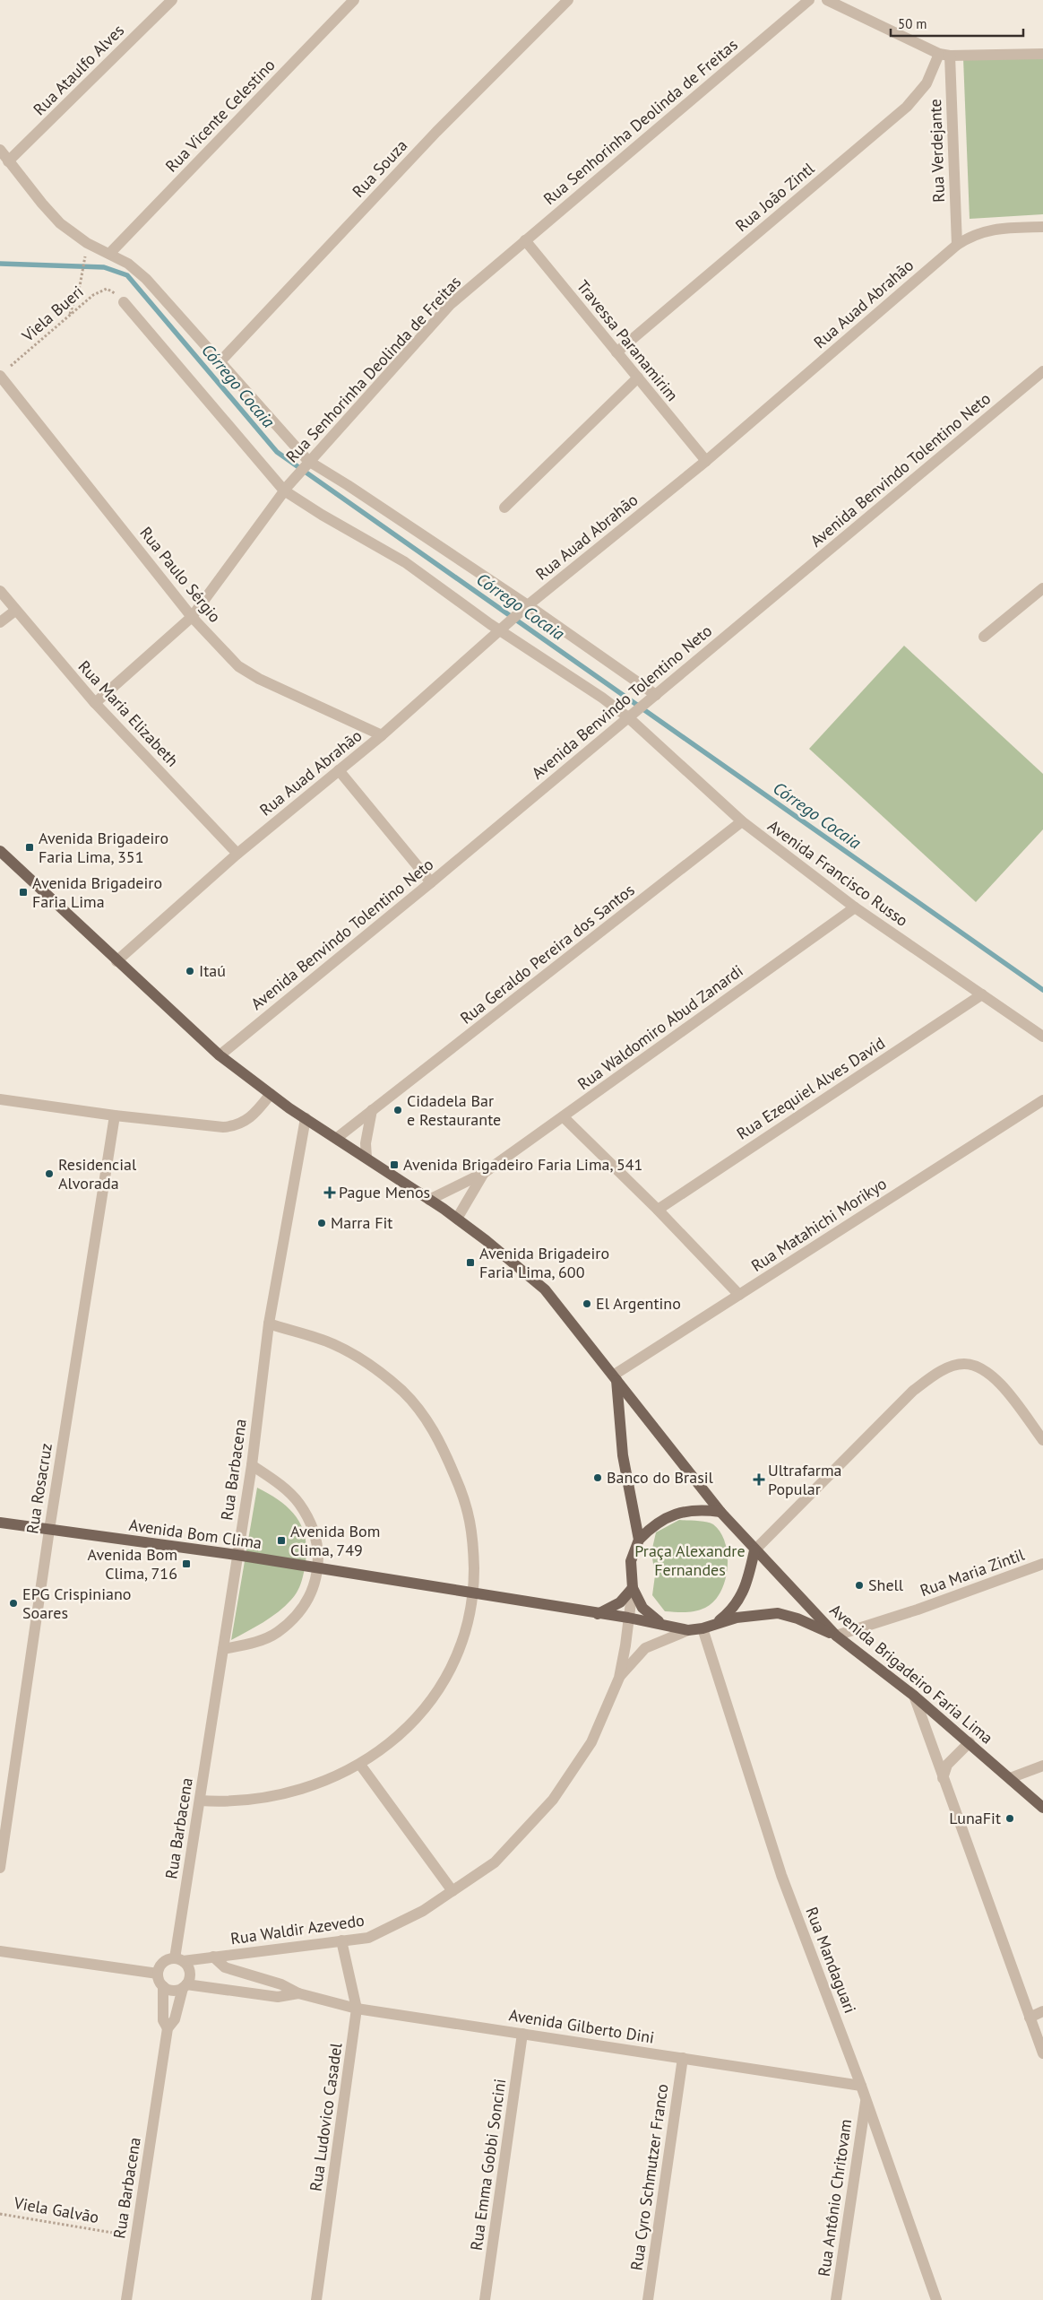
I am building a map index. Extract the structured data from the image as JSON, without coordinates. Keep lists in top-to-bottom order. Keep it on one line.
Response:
{"streets":{"main road":["Avenida Bom Clima","Avenida Brigadeiro Faria Lima","Rua Waldir Azevedo"],"street":["Rua Ataulfo Alves","Rua Vicente Celestino","Rua Senhorinha Deolinda de Freitas","Rua Verdejante","Rua Souza","Rua João Zintl","Rua Auad Abrahão","Travessa Paranamirim","Avenida Benvindo Tolentino Neto","Rua Paulo Sérgio","Rua Maria Elizabeth","Avenida Francisco Russo","Rua Geraldo Pereira dos Santos","Rua Waldomiro Abud Zanardi","Rua Ezequiel Alves David","Rua Matahichi Morikyo","Rua Barbacena","Rua Rosacruz","Rua Maria Zintil","Rua Mandaguari","Avenida Gilberto Dini","Rua Ludovico Casadel","Rua Emma Gobbi Soncini","Rua Cyro Schmutzer Franco","Rua Antônio Chritovam"],"path":["Viela Bueri","Viela Galvão"]},"crossings":[["Rua Senhorinha Deolinda de Freitas","Travessa Paranamirim"],["Rua Senhorinha Deolinda de Freitas","Rua Paulo Sérgio"],["Rua Senhorinha Deolinda de Freitas","Rua Maria Elizabeth"],["Rua Senhorinha Deolinda de Freitas","Avenida Francisco Russo"],["Rua Verdejante","Rua João Zintl"],["Rua Verdejante","Rua Auad Abrahão"],["Rua João Zintl","Travessa Paranamirim"],["Rua Auad Abrahão","Travessa Paranamirim"],["Rua Auad Abrahão","Rua Paulo Sérgio"],["Rua Auad Abrahão","Rua Maria Elizabeth"],["Rua Auad Abrahão","Avenida Francisco Russo"],["Rua Auad Abrahão","Avenida Brigadeiro Faria Lima"],["Viela Bueri","Rua Paulo Sérgio"],["Viela Bueri","Avenida Francisco Russo"],["Avenida Benvindo Tolentino Neto","Avenida Francisco Russo"],["Avenida Benvindo Tolentino Neto","Avenida Brigadeiro Faria Lima"],["Avenida Francisco Russo","Rua Geraldo Pereira dos Santos"],["Avenida Francisco Russo","Rua Waldomiro Abud Zanardi"],["Avenida Francisco Russo","Rua Ezequiel Alves David"],["Rua Geraldo Pereira dos Santos","Avenida Brigadeiro Faria Lima"],["Rua Waldomiro Abud Zanardi","Avenida Brigadeiro Faria Lima"],["Rua Matahichi Morikyo","Avenida Brigadeiro Faria Lima"],["Rua Barbacena","Avenida Bom Clima"],["Rua Barbacena","Avenida Brigadeiro Faria Lima"],["Rua Barbacena","Rua Waldir Azevedo"],["Rua Barbacena","Avenida Gilberto Dini"],["Rua Barbacena","Viela Galvão"],["Rua Rosacruz","Avenida Bom Clima"],["Avenida Bom Clima","Rua Maria Zintil"],["Avenida Bom Clima","Avenida Brigadeiro Faria Lima"],["Avenida Bom Clima","Rua Waldir Azevedo"],["Avenida Bom Clima","Rua Mandaguari"],["Rua Maria Zintil","Avenida Brigadeiro Faria Lima"],["Avenida Brigadeiro Faria Lima","Rua Waldir Azevedo"],["Avenida Brigadeiro Faria Lima","Rua Mandaguari"],["Rua Waldir Azevedo","Rua Mandaguari"],["Rua Waldir Azevedo","Avenida Gilberto Dini"],["Rua Waldir Azevedo","Rua Ludovico Casadel"],["Rua Mandaguari","Avenida Gilberto Dini"],["Rua Mandaguari","Rua Antônio Chritovam"],["Avenida Gilberto Dini","Rua Ludovico Casadel"],["Avenida Gilberto Dini","Rua Emma Gobbi Soncini"],["Avenida Gilberto Dini","Rua Cyro Schmutzer Franco"]],"water":["Córrego Cocaia"],"parks":["Praça Alexandre Fernandes"],"places":{"transit":["Avenida Brigadeiro Faria Lima, 351","Avenida Brigadeiro Faria Lima","Avenida Brigadeiro Faria Lima, 541","Avenida Brigadeiro Faria Lima, 600","Avenida Bom Clima, 749","Avenida Bom Clima, 716"],"other":["Itaú","Cidadela Bar e Restaurante","Residencial Alvorada","Marra Fit","El Argentino","Banco do Brasil","Shell","EPG Crispiniano Soares","LunaFit"],"health":["Pague Menos","Ultrafarma Popular"]},"scale_bar":"50 m"}
